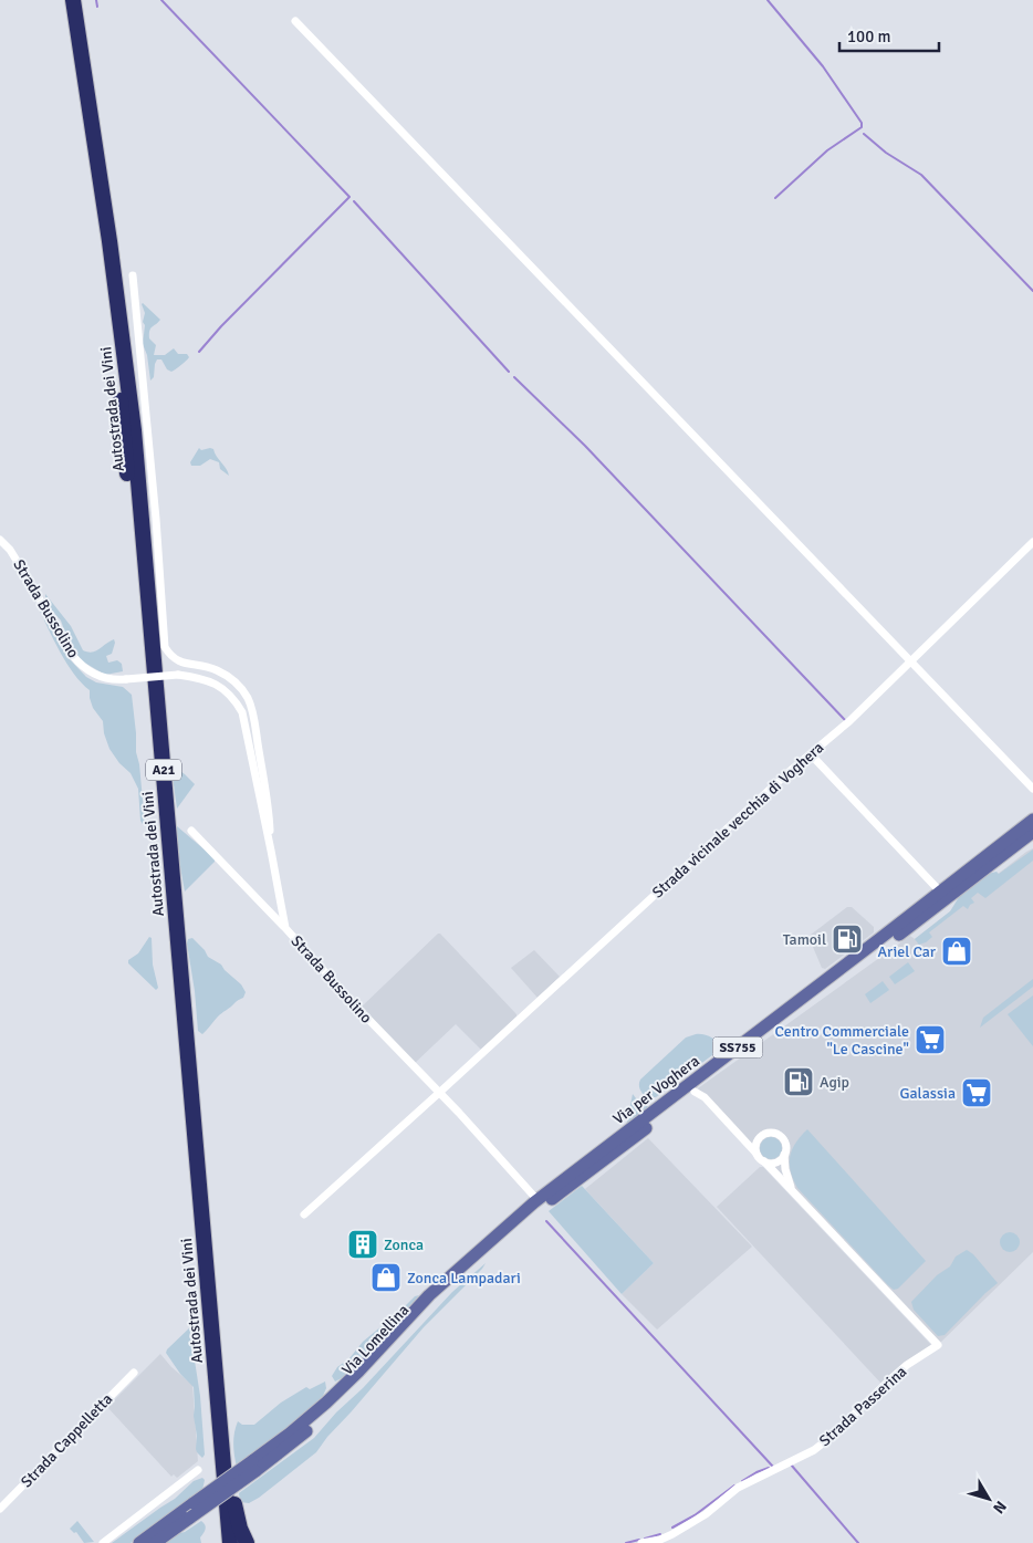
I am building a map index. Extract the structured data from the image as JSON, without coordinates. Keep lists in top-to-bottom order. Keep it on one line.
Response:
{"streets":{"highway":["Autostrada dei Vini","A21"],"main road":["SS755","Via per Voghera","Via Lomellina"],"street":["Strada Bussolino","Strada vicinale vecchia di Voghera","Strada Passerina","Strada Cappelletta"]},"crossings":[["Strada Bussolino","Strada vicinale vecchia di Voghera"],["Strada Bussolino","Via per Voghera"],["Strada Bussolino","Via Lomellina"],["Via per Voghera","Via Lomellina"]],"places":{"fuel station":["Tamoil","Agip"],"shop":["Ariel Car","Zonca Lampadari"],"supermarket":["Centro Commerciale \"Le Cascine\"","Galassia"],"building":["Zonca"]},"scale_bar":"100 m","north":"bottom right"}
